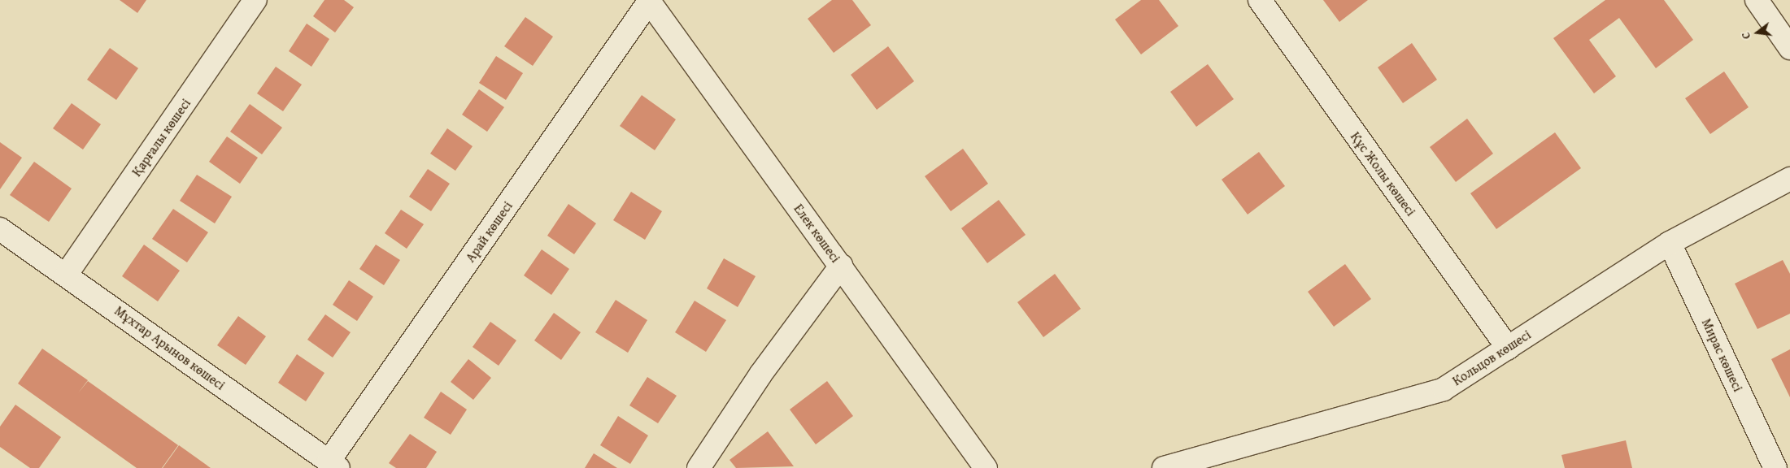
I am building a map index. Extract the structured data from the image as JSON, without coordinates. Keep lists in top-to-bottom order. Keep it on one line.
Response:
{"streets":{"street":["Қарғалы көшесі","Құс Жолы көшесі","Арай көшесі","Елек көшесі","Мұхтар Арынов көшесі","Мирас көшесі","Кольцов көшесі"]},"crossings":[["Қарғалы көшесі","Мұхтар Арынов көшесі"],["Құс Жолы көшесі","Кольцов көшесі"],["Арай көшесі","Елек көшесі"],["Арай көшесі","Мұхтар Арынов көшесі"],["Мирас көшесі","Кольцов көшесі"]],"north":"left"}
